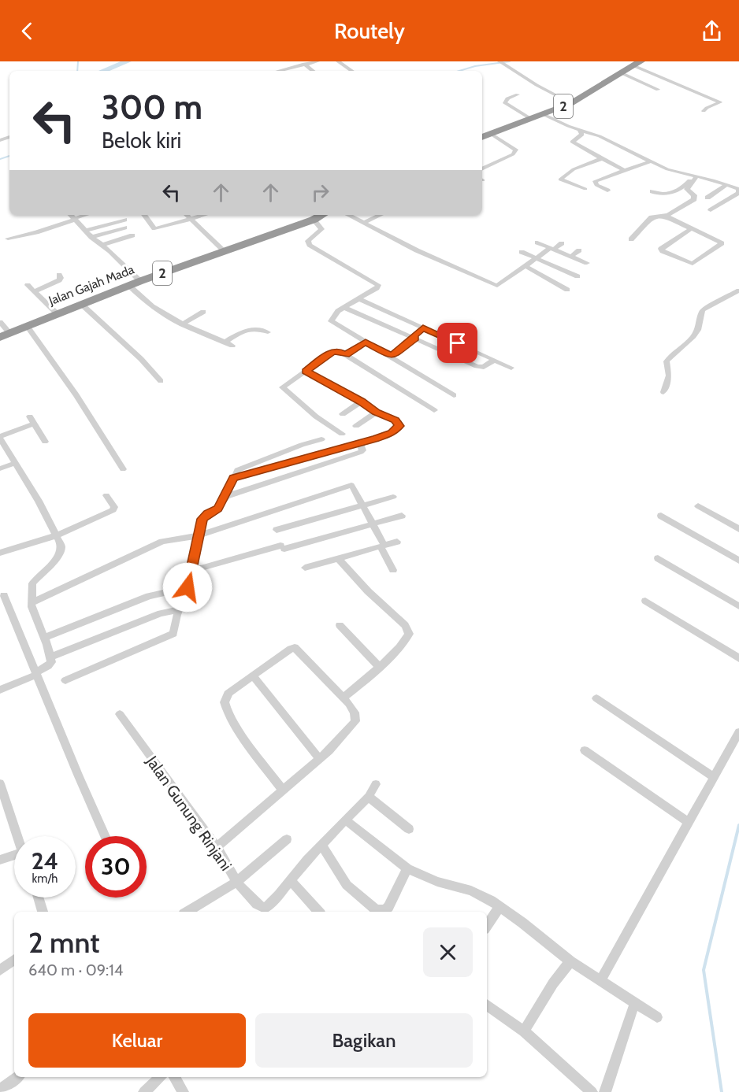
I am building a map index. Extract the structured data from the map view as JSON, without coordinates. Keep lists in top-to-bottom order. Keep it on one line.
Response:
{"streets":{"highway":["2","Jalan Gajah Mada"],"street":["Jalan Gunung Rinjani"]},"page":{"header":"Routely","turn":["300 m","Belok kiri"],"speed":"24 km/h","limit":"30","heading":["2 mnt","640 m · 09:14"],"buttons":["Keluar","Bagikan"]}}
